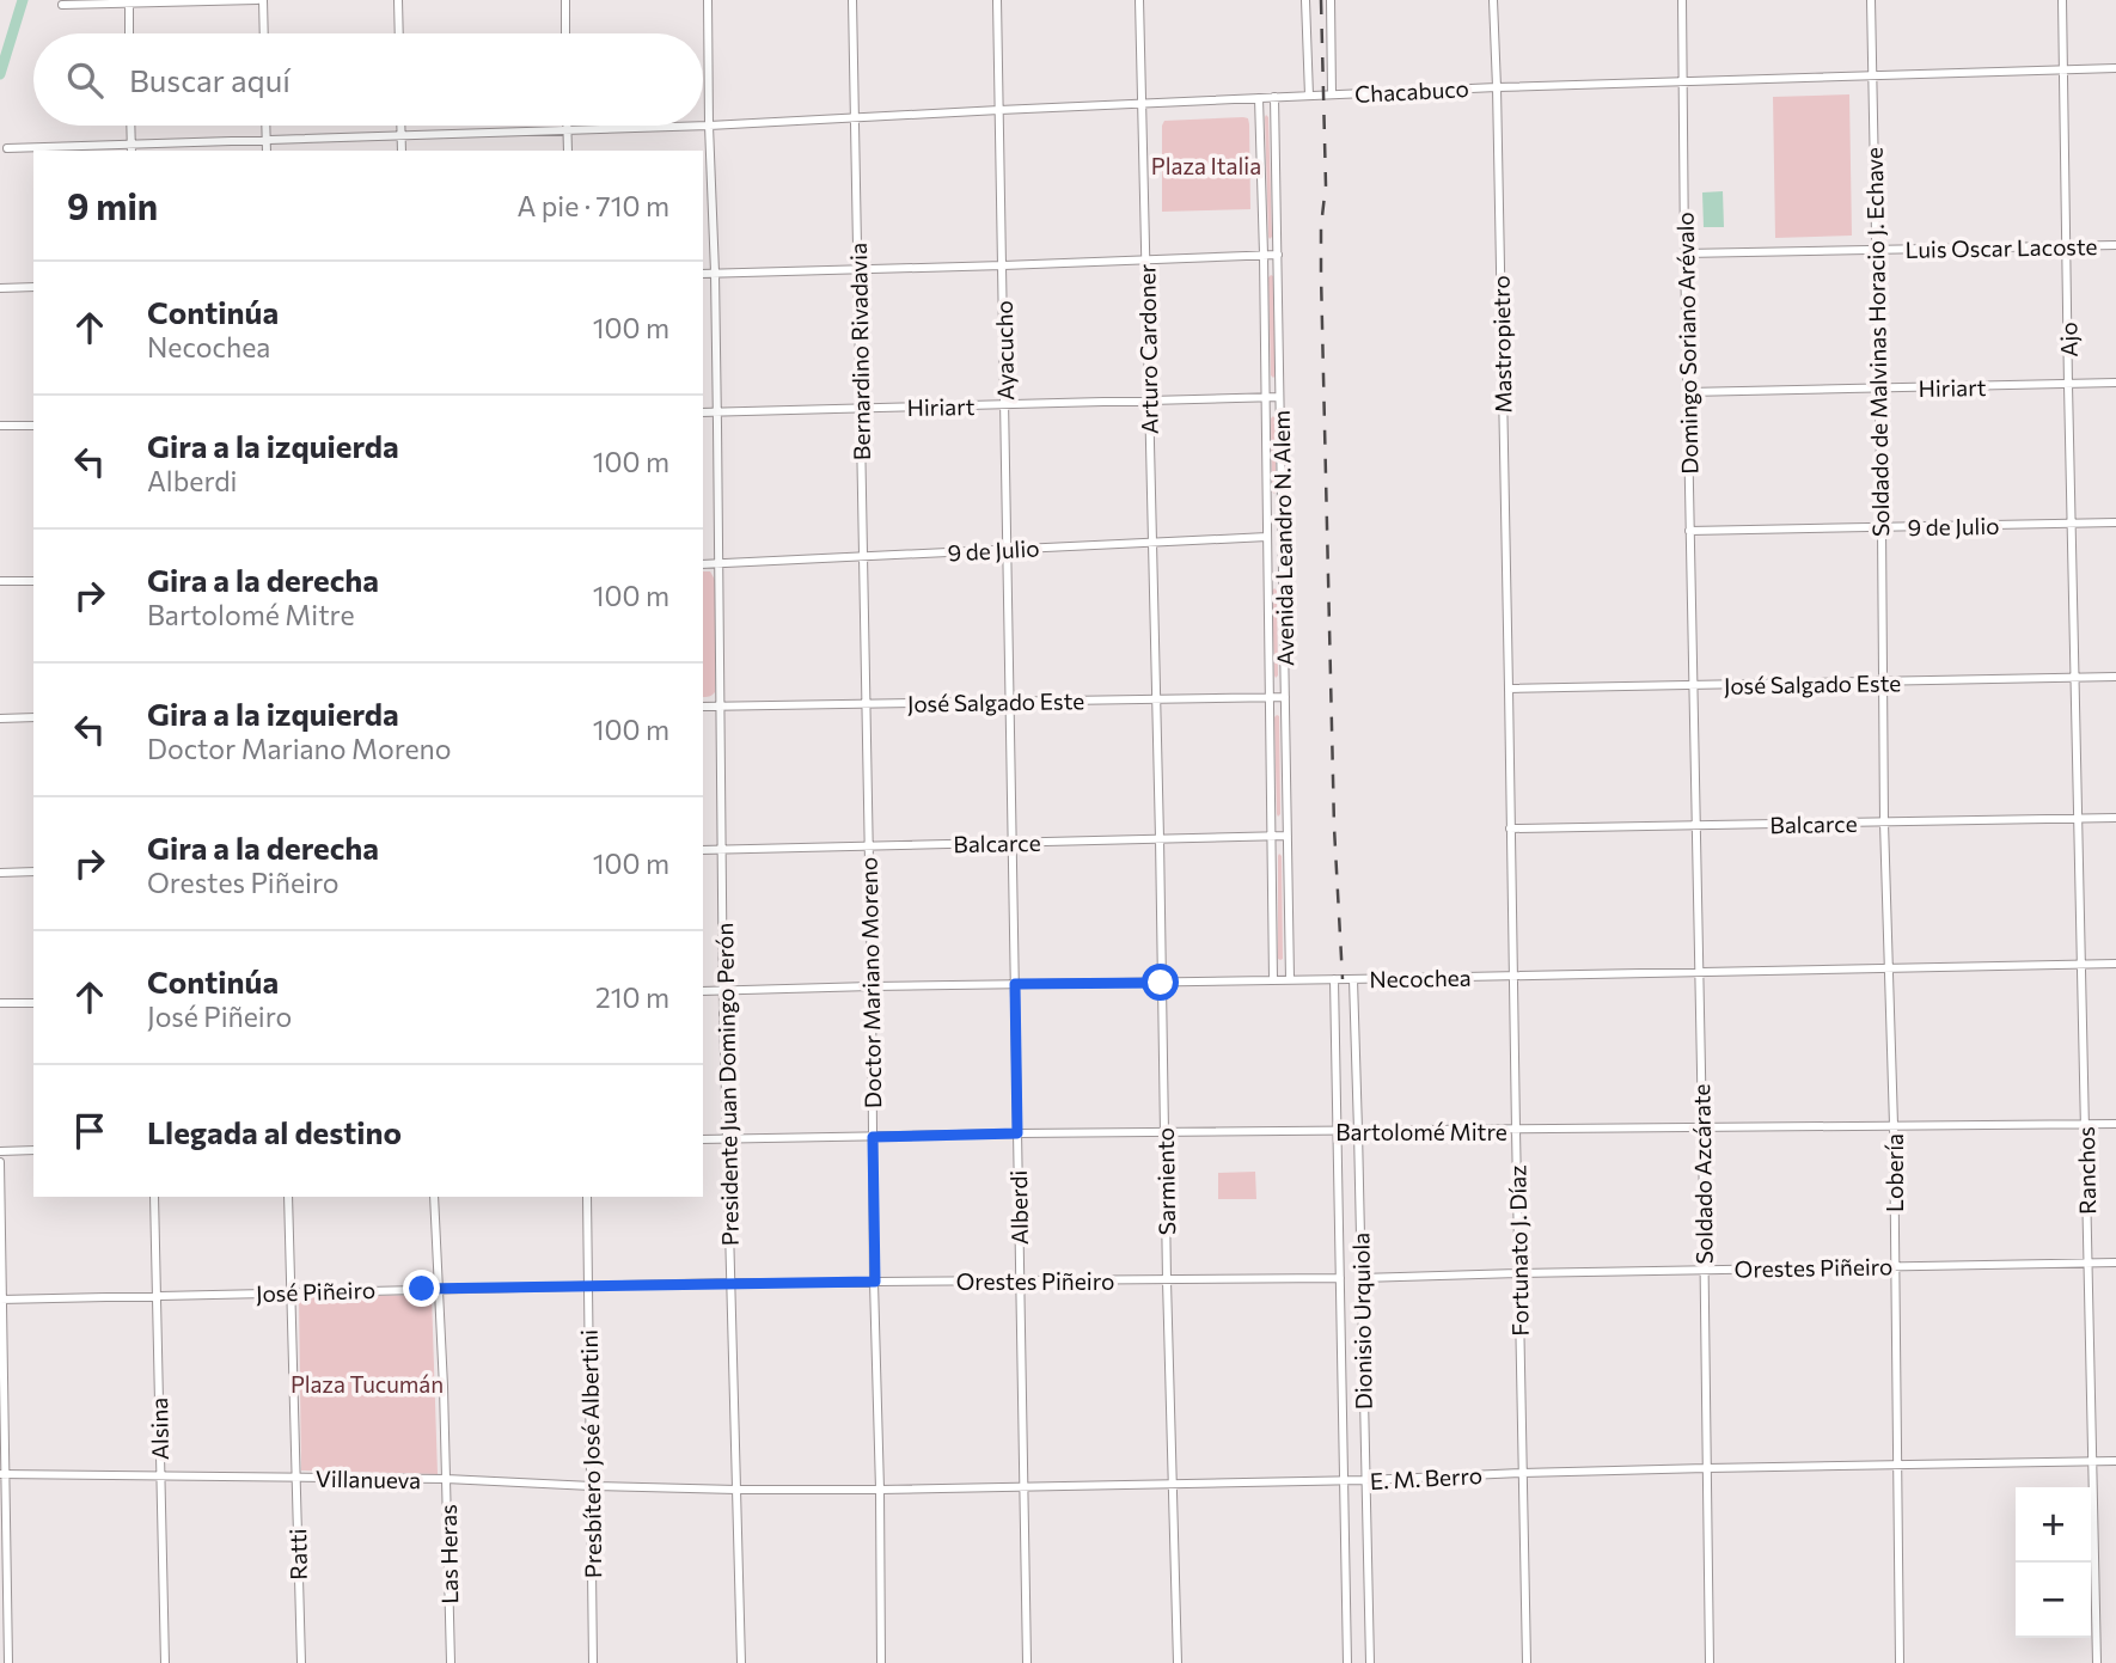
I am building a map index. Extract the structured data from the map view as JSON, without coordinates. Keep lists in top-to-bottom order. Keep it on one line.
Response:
{"streets":{"street":["Chacabuco","Luis Oscar Lacoste","Ajo","Soldado de Malvinas Horacio J. Echave","Domingo Soriano Arévalo","Mastropietro","Arturo Cardoner","Ayacucho","Bernardino Rivadavia","Hiriart","9 de Julio","Avenida Leandro N. Alem","José Salgado Este","Balcarce","Necochea","Doctor Mariano Moreno","Presidente Juan Domingo Perón","Bartolomé Mitre","Ranchos","Lobería","Soldado Azcárate","Sarmiento","Alberdi","Fortunato J. Díaz","Orestes Piñeiro","José Piñeiro","Dionisio Urquiola","Alsina","Presbítero José Albertini","E. M. Berro","Villanueva","Ratti","Las Heras"]},"crossings":[["Chacabuco","Ajo"],["Chacabuco","Soldado de Malvinas Horacio J. Echave"],["Chacabuco","Domingo Soriano Arévalo"],["Chacabuco","Mastropietro"],["Chacabuco","Arturo Cardoner"],["Chacabuco","Ayacucho"],["Chacabuco","Bernardino Rivadavia"],["Chacabuco","Avenida Leandro N. Alem"],["Chacabuco","Presidente Juan Domingo Perón"],["Luis Oscar Lacoste","Ajo"],["Luis Oscar Lacoste","Soldado de Malvinas Horacio J. Echave"],["Luis Oscar Lacoste","Domingo Soriano Arévalo"],["Ajo","Hiriart"],["Ajo","9 de Julio"],["Ajo","José Salgado Este"],["Ajo","Ranchos"],["Soldado de Malvinas Horacio J. Echave","Hiriart"],["Soldado de Malvinas Horacio J. Echave","9 de Julio"],["Soldado de Malvinas Horacio J. Echave","José Salgado Este"],["Soldado de Malvinas Horacio J. Echave","Lobería"],["Domingo Soriano Arévalo","Hiriart"],["Domingo Soriano Arévalo","9 de Julio"],["Domingo Soriano Arévalo","José Salgado Este"],["Domingo Soriano Arévalo","Soldado Azcárate"],["Mastropietro","José Salgado Este"],["Mastropietro","Fortunato J. Díaz"],["Arturo Cardoner","Hiriart"],["Arturo Cardoner","9 de Julio"],["Arturo Cardoner","José Salgado Este"],["Arturo Cardoner","Sarmiento"],["Ayacucho","Hiriart"],["Ayacucho","9 de Julio"],["Ayacucho","José Salgado Este"],["Ayacucho","Alberdi"],["Bernardino Rivadavia","Hiriart"],["Bernardino Rivadavia","9 de Julio"],["Bernardino Rivadavia","José Salgado Este"],["Bernardino Rivadavia","Doctor Mariano Moreno"],["Hiriart","Avenida Leandro N. Alem"],["Hiriart","Presidente Juan Domingo Perón"],["9 de Julio","Avenida Leandro N. Alem"],["9 de Julio","Presidente Juan Domingo Perón"],["Avenida Leandro N. Alem","José Salgado Este"],["Avenida Leandro N. Alem","Balcarce"],["Avenida Leandro N. Alem","Necochea"],["José Salgado Este","Doctor Mariano Moreno"],["José Salgado Este","Presidente Juan Domingo Perón"],["José Salgado Este","Ranchos"],["José Salgado Este","Lobería"],["José Salgado Este","Soldado Azcárate"],["José Salgado Este","Sarmiento"],["José Salgado Este","Alberdi"],["José Salgado Este","Fortunato J. Díaz"],["Balcarce","Doctor Mariano Moreno"],["Balcarce","Presidente Juan Domingo Perón"],["Balcarce","Ranchos"],["Balcarce","Lobería"],["Balcarce","Soldado Azcárate"],["Balcarce","Sarmiento"],["Balcarce","Alberdi"],["Balcarce","Fortunato J. Díaz"],["Necochea","Doctor Mariano Moreno"],["Necochea","Presidente Juan Domingo Perón"],["Necochea","Ranchos"],["Necochea","Lobería"],["Necochea","Soldado Azcárate"],["Necochea","Sarmiento"],["Necochea","Alberdi"],["Necochea","Fortunato J. Díaz"],["Necochea","Dionisio Urquiola"],["Doctor Mariano Moreno","Bartolomé Mitre"],["Doctor Mariano Moreno","Orestes Piñeiro"],["Doctor Mariano Moreno","E. M. Berro"],["Presidente Juan Domingo Perón","Bartolomé Mitre"],["Presidente Juan Domingo Perón","Orestes Piñeiro"],["Presidente Juan Domingo Perón","José Piñeiro"],["Presidente Juan Domingo Perón","E. M. Berro"],["Presidente Juan Domingo Perón","Villanueva"],["Bartolomé Mitre","Ranchos"],["Bartolomé Mitre","Lobería"],["Bartolomé Mitre","Soldado Azcárate"],["Bartolomé Mitre","Sarmiento"],["Bartolomé Mitre","Alberdi"],["Bartolomé Mitre","Fortunato J. Díaz"],["Bartolomé Mitre","Dionisio Urquiola"],["Ranchos","Orestes Piñeiro"],["Ranchos","E. M. Berro"],["Lobería","Orestes Piñeiro"],["Lobería","E. M. Berro"],["Soldado Azcárate","Orestes Piñeiro"],["Soldado Azcárate","E. M. Berro"],["Sarmiento","Orestes Piñeiro"],["Sarmiento","E. M. Berro"],["Alberdi","Orestes Piñeiro"],["Alberdi","E. M. Berro"],["Fortunato J. Díaz","Orestes Piñeiro"],["Fortunato J. Díaz","E. M. Berro"],["Orestes Piñeiro","José Piñeiro"],["Orestes Piñeiro","Dionisio Urquiola"],["José Piñeiro","Alsina"],["José Piñeiro","Presbítero José Albertini"],["José Piñeiro","Ratti"],["José Piñeiro","Las Heras"],["Dionisio Urquiola","E. M. Berro"],["Alsina","Villanueva"],["Presbítero José Albertini","Villanueva"],["E. M. Berro","Villanueva"],["Villanueva","Ratti"],["Villanueva","Las Heras"]],"parks":["Plaza Italia","Plaza Tucumán"],"page":{"search":"Buscar aquí","heading":["9 min","A pie · 710 m"],"list":[["Continúa","Necochea","100 m"],["Gira a la izquierda","Alberdi","100 m"],["Gira a la derecha","Bartolomé Mitre","100 m"],["Gira a la izquierda","Doctor Mariano Moreno","100 m"],["Gira a la derecha","Orestes Piñeiro","100 m"],["Continúa","José Piñeiro","210 m"],"Llegada al destino"],"map_buttons":["+","−"]}}
